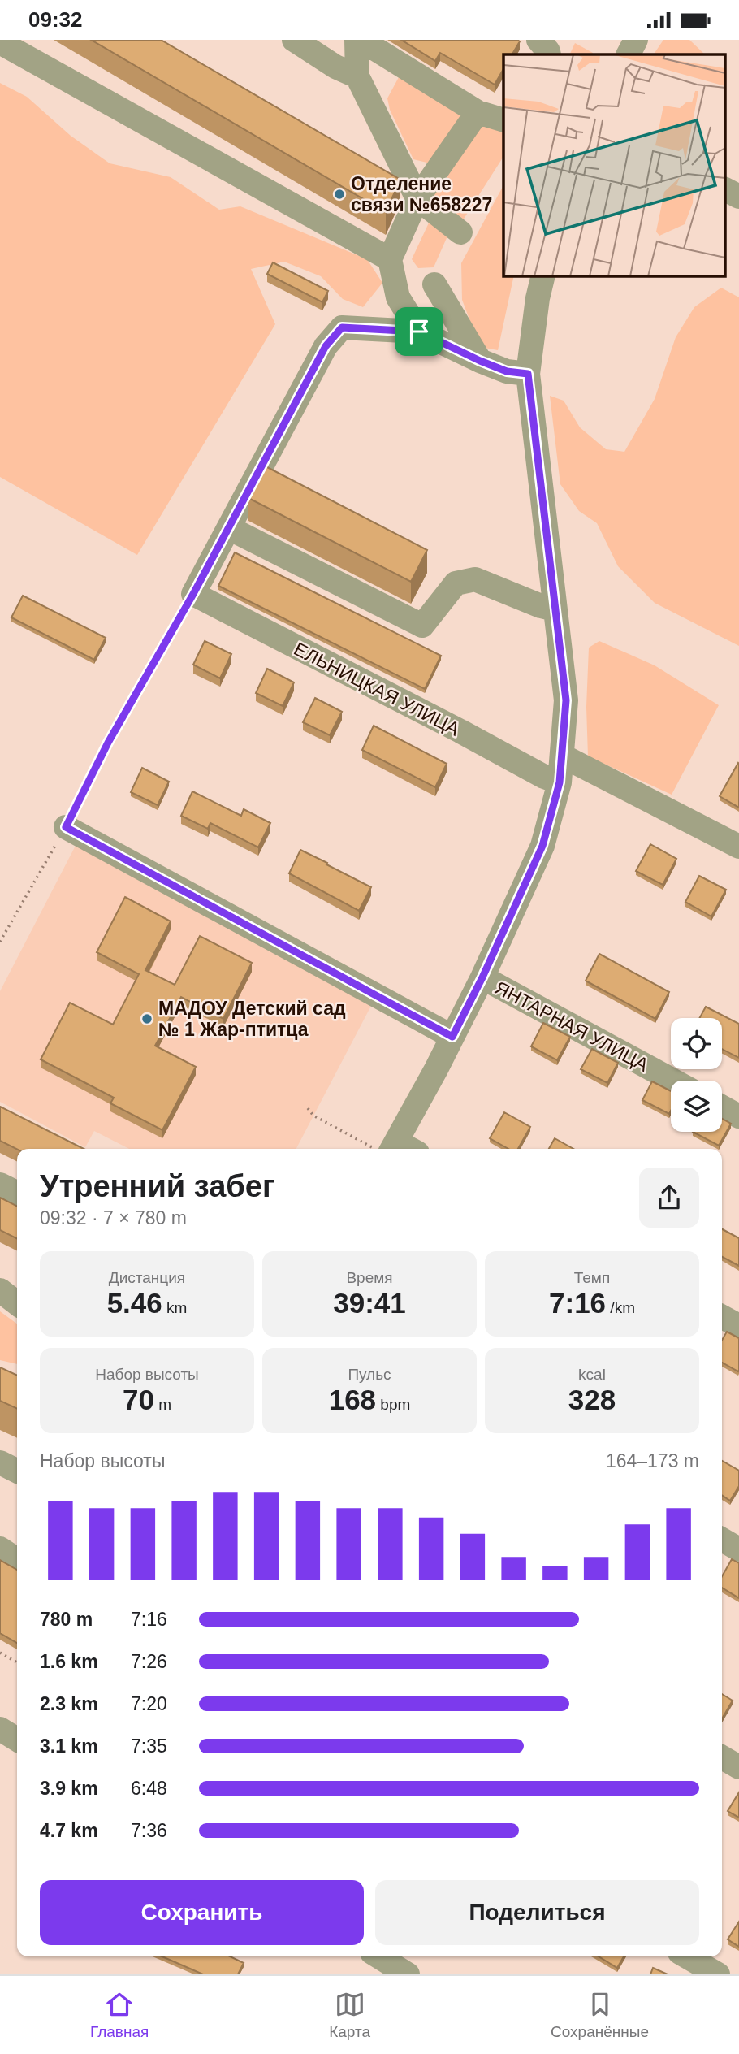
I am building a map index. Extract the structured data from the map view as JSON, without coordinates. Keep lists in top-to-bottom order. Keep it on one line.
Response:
{"streets":{"street":["ЕЛЬНИЦКАЯ УЛИЦА","ЯНТАРНАЯ УЛИЦА"]},"places":["Отделение связи №658227","МАДОУ Детский сад № 1 Жар-птитца"],"page":{"status":"09:32","heading":["Утренний забег","09:32 · 7 × 780 m"],"stats":[["Дистанция","5.46 km"],["Время","39:41"],["Темп","7:16 /km"],["Набор высоты","70 m"],["Пульс","168 bpm"],["kcal","328"]],"chart":["Набор высоты","164–173 m"],"list":[{"name":"780 m","note":"7:16"},{"name":"1.6 km","note":"7:26"},{"name":"2.3 km","note":"7:20"},{"name":"3.1 km","note":"7:35"},{"name":"3.9 km","note":"6:48"},{"name":"4.7 km","note":"7:36"}],"buttons":["Сохранить","Поделиться"],"tabs":["Главная","Карта","Сохранённые"]}}
